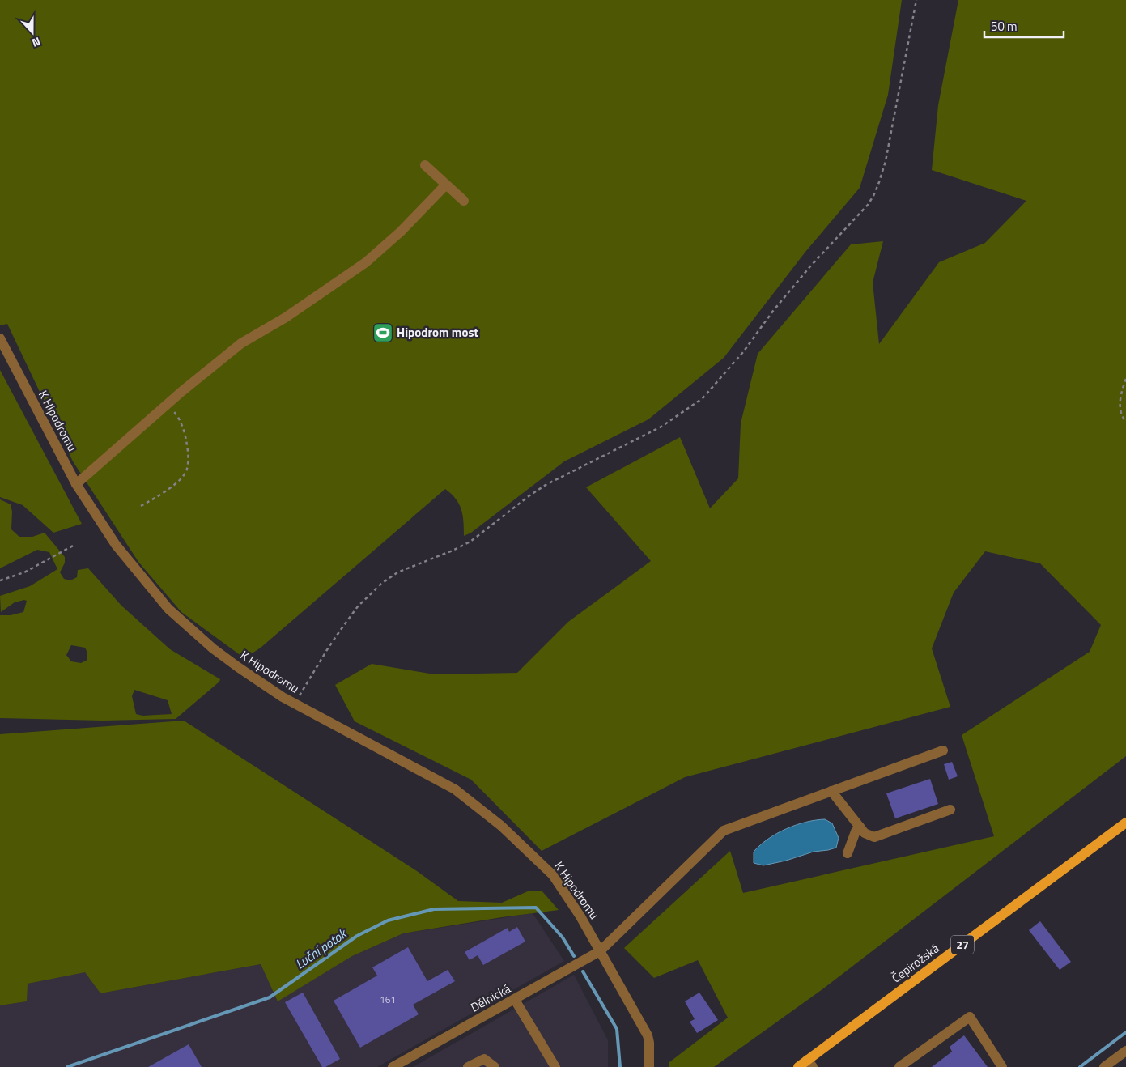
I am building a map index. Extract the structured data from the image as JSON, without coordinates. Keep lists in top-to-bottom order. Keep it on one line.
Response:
{"streets":{"main road":["27","Čepirožská"],"street":["K Hipodromu","Dělnická"]},"crossings":[["K Hipodromu","Dělnická"]],"water":["Luční potok"],"places":{"sports":["Hipodrom most"]},"house_numbers":["161"],"scale_bar":"50 m","north":"bottom"}
